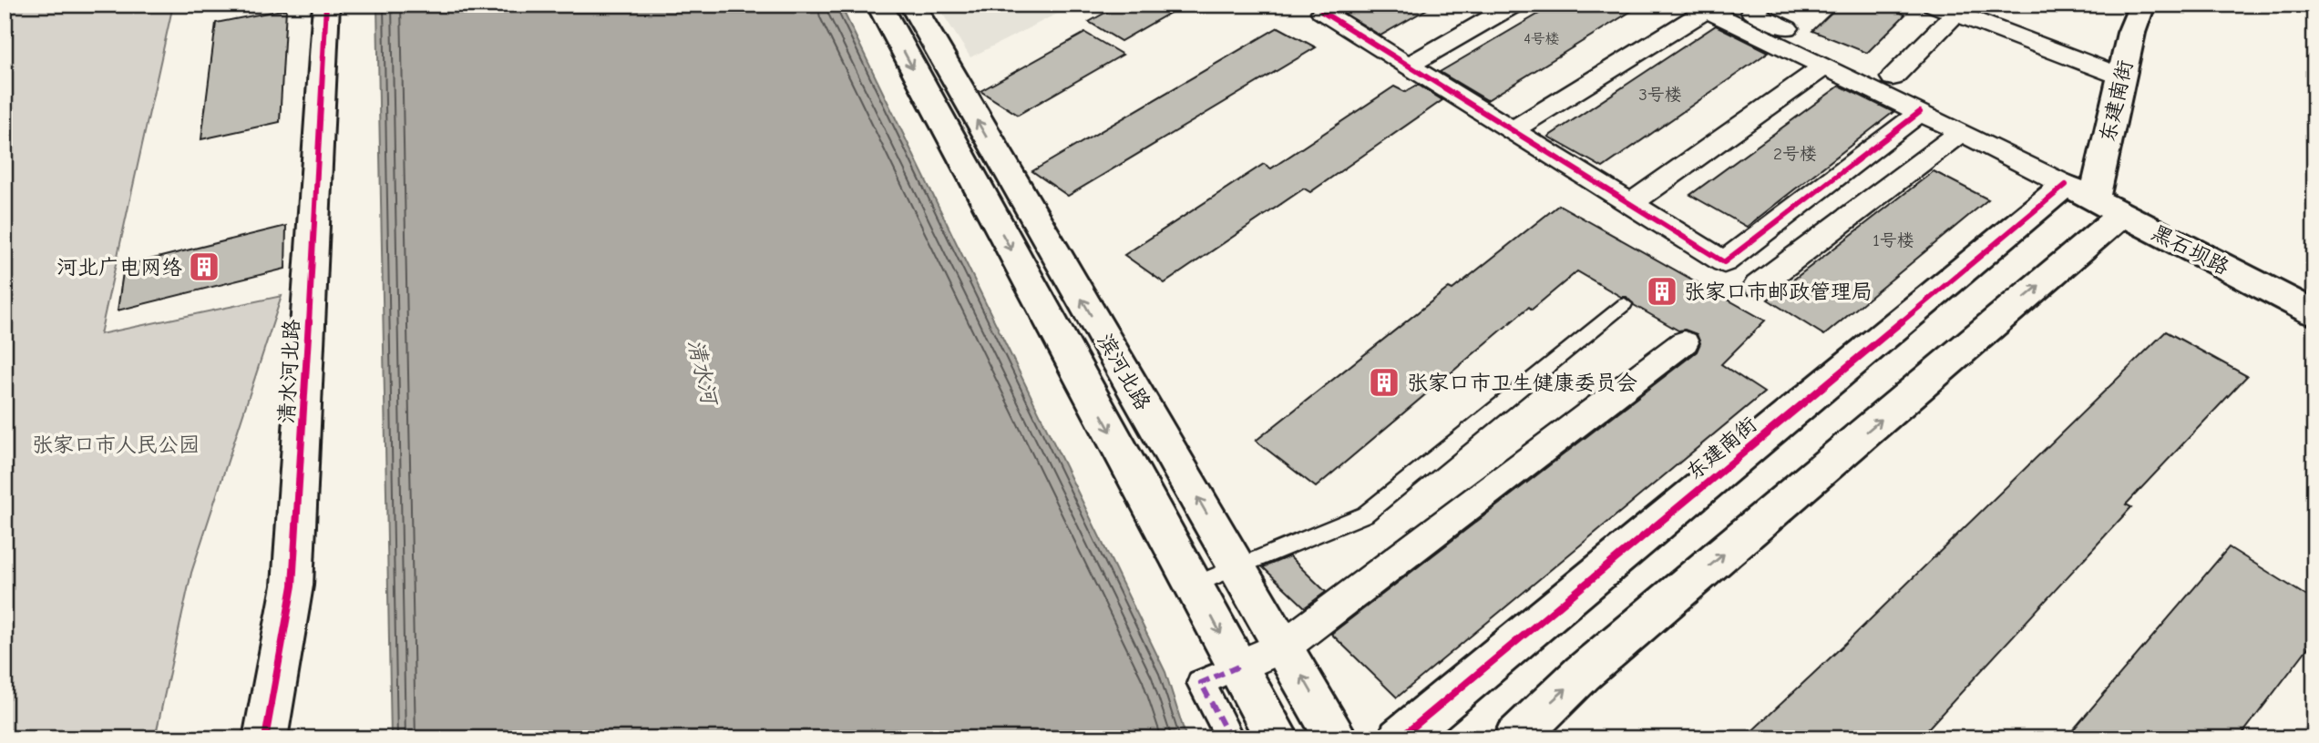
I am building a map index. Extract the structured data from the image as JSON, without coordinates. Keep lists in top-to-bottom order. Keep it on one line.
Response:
{"streets":{"street":["东建南街","黑石坝路","清水河北路","滨河北路"]},"crossings":[["东建南街","黑石坝路"]],"water":["清水河"],"parks":["张家口市人民公园"],"places":{"building":["河北广电网络","张家口市邮政管理局","张家口市卫生健康委员会"]},"house_numbers":["4号楼","3号楼","2号楼","1号楼"]}
